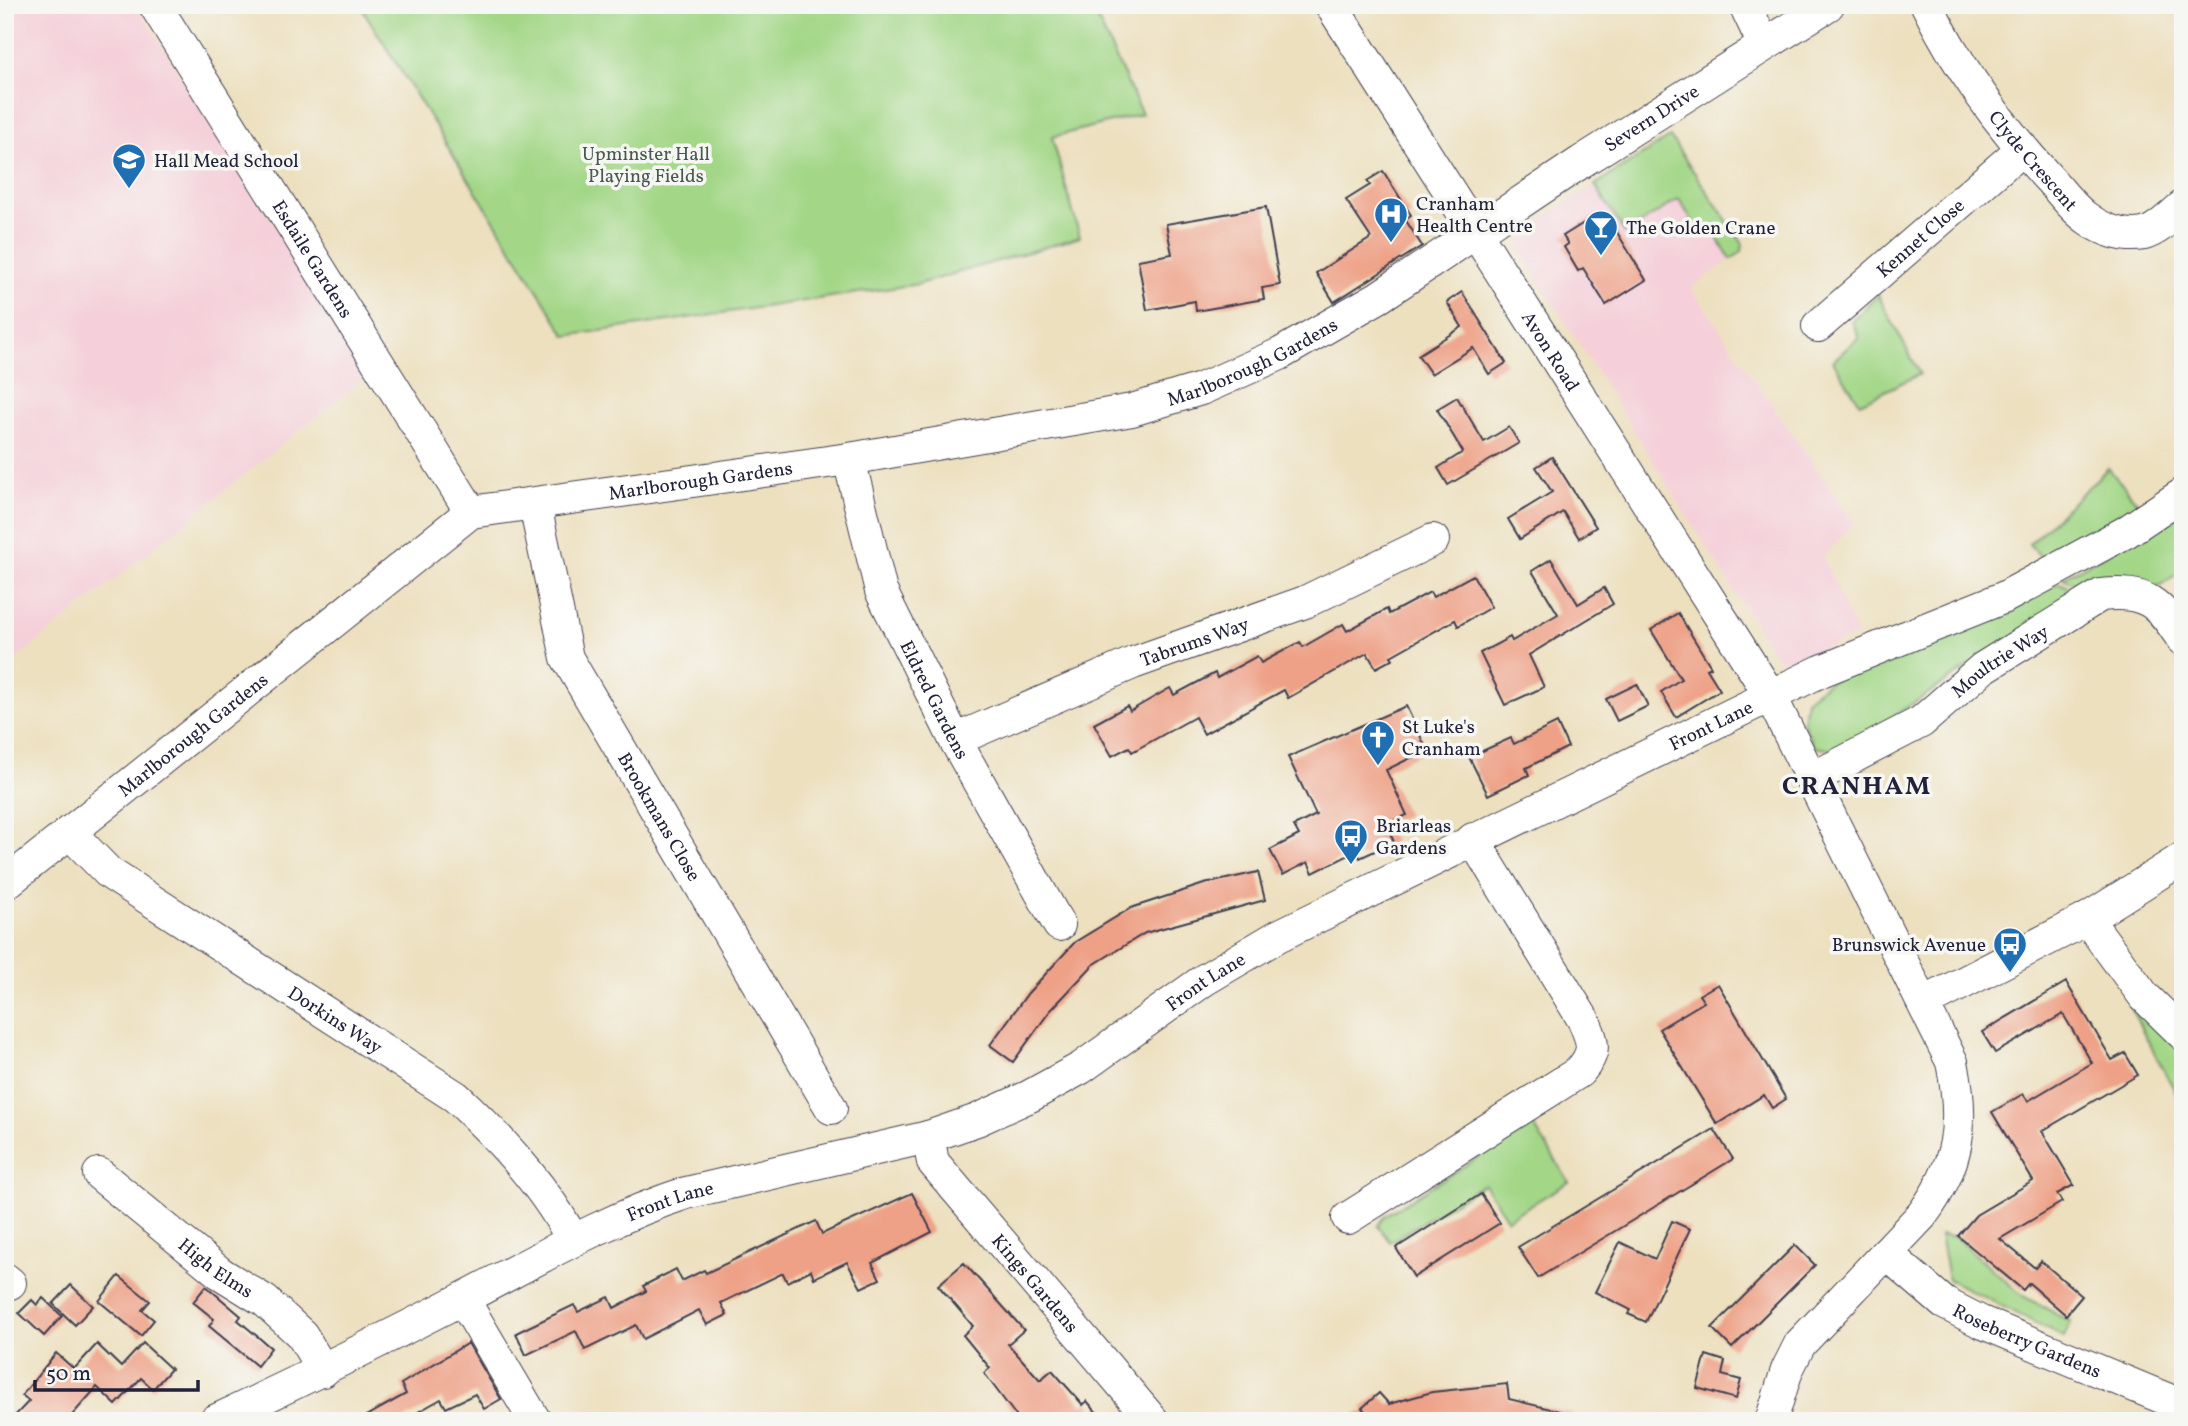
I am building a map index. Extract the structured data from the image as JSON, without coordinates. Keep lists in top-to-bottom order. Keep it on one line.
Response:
{"streets":{"street":["Severn Drive","Clyde Crescent","Kennet Close","Esdaile Gardens","Avon Road","Marlborough Gardens","Tabrums Way","Moultrie Way","Eldred Gardens","Front Lane","Brookmans Close","Dorkins Way","High Elms","Kings Gardens","Roseberry Gardens"]},"crossings":[["Severn Drive","Avon Road"],["Severn Drive","Marlborough Gardens"],["Clyde Crescent","Kennet Close"],["Esdaile Gardens","Marlborough Gardens"],["Avon Road","Marlborough Gardens"],["Avon Road","Front Lane"],["Marlborough Gardens","Eldred Gardens"],["Marlborough Gardens","Brookmans Close"],["Marlborough Gardens","Dorkins Way"],["Tabrums Way","Eldred Gardens"],["Front Lane","Dorkins Way"],["Front Lane","High Elms"],["Front Lane","Kings Gardens"]],"districts":["CRANHAM"],"parks":["Upminster Hall Playing Fields"],"places":{"school or university":["Hall Mead School"],"hospital":["Cranham Health Centre"],"bar":["The Golden Crane"],"church":["St Luke's Cranham"],"bus stop":["Briarleas Gardens","Brunswick Avenue"]},"scale_bar":"50 m"}
